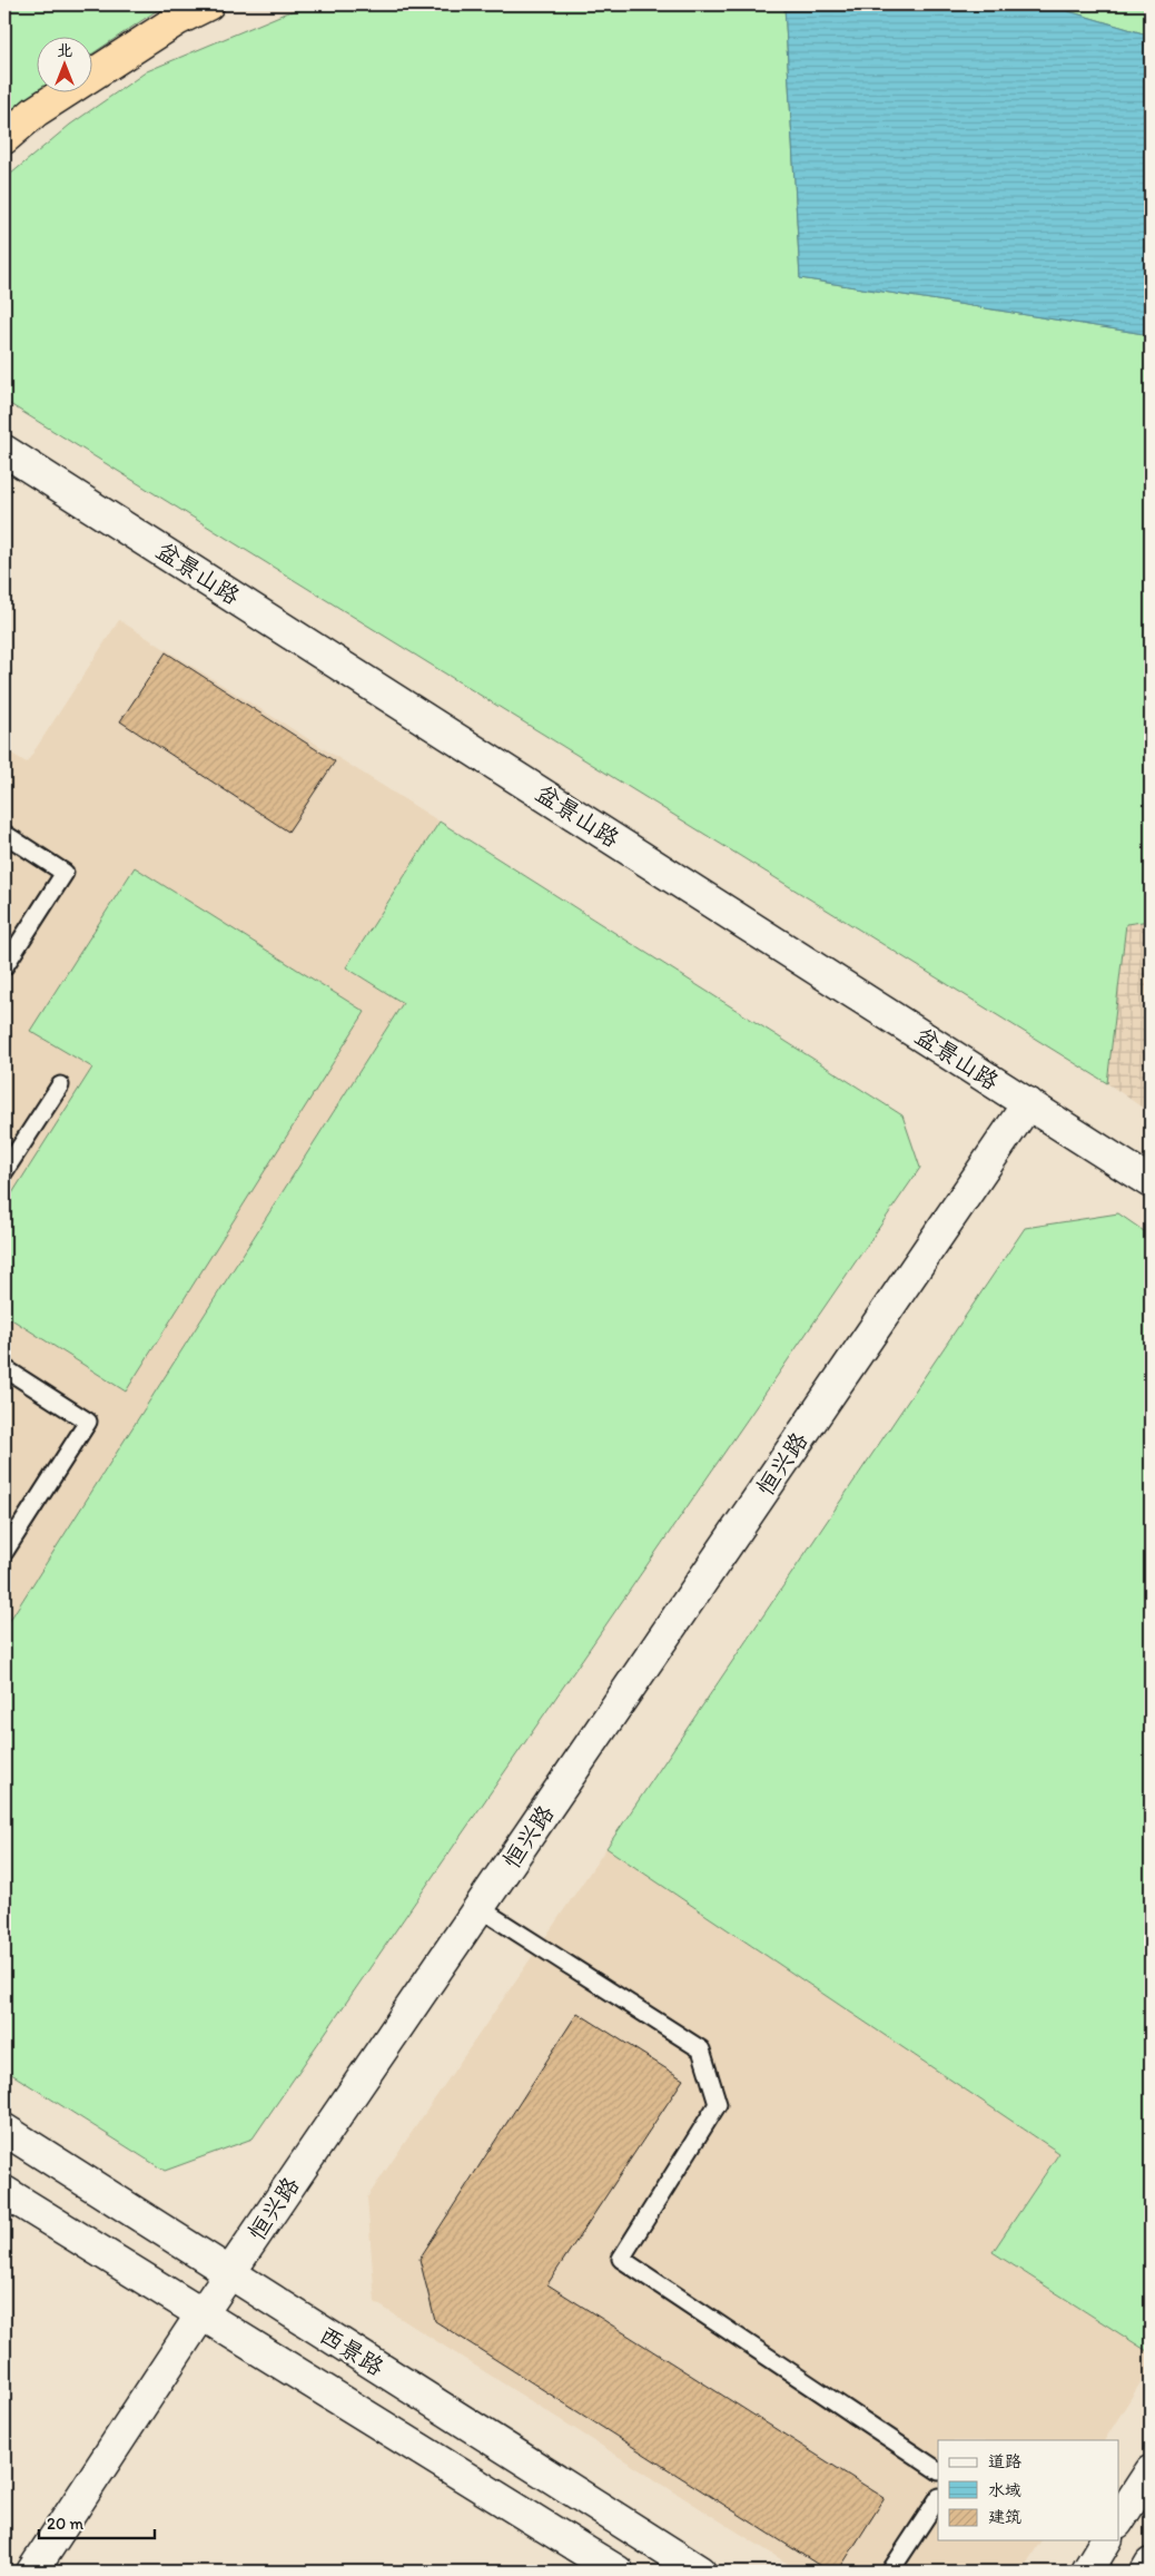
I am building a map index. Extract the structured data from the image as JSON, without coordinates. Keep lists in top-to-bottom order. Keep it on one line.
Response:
{"streets":{"street":["盆景山路","恒兴路","西景路"]},"crossings":[["盆景山路","恒兴路"],["恒兴路","西景路"]],"legend":["道路","水域","建筑"],"scale_bar":"20 m","north":"top"}
